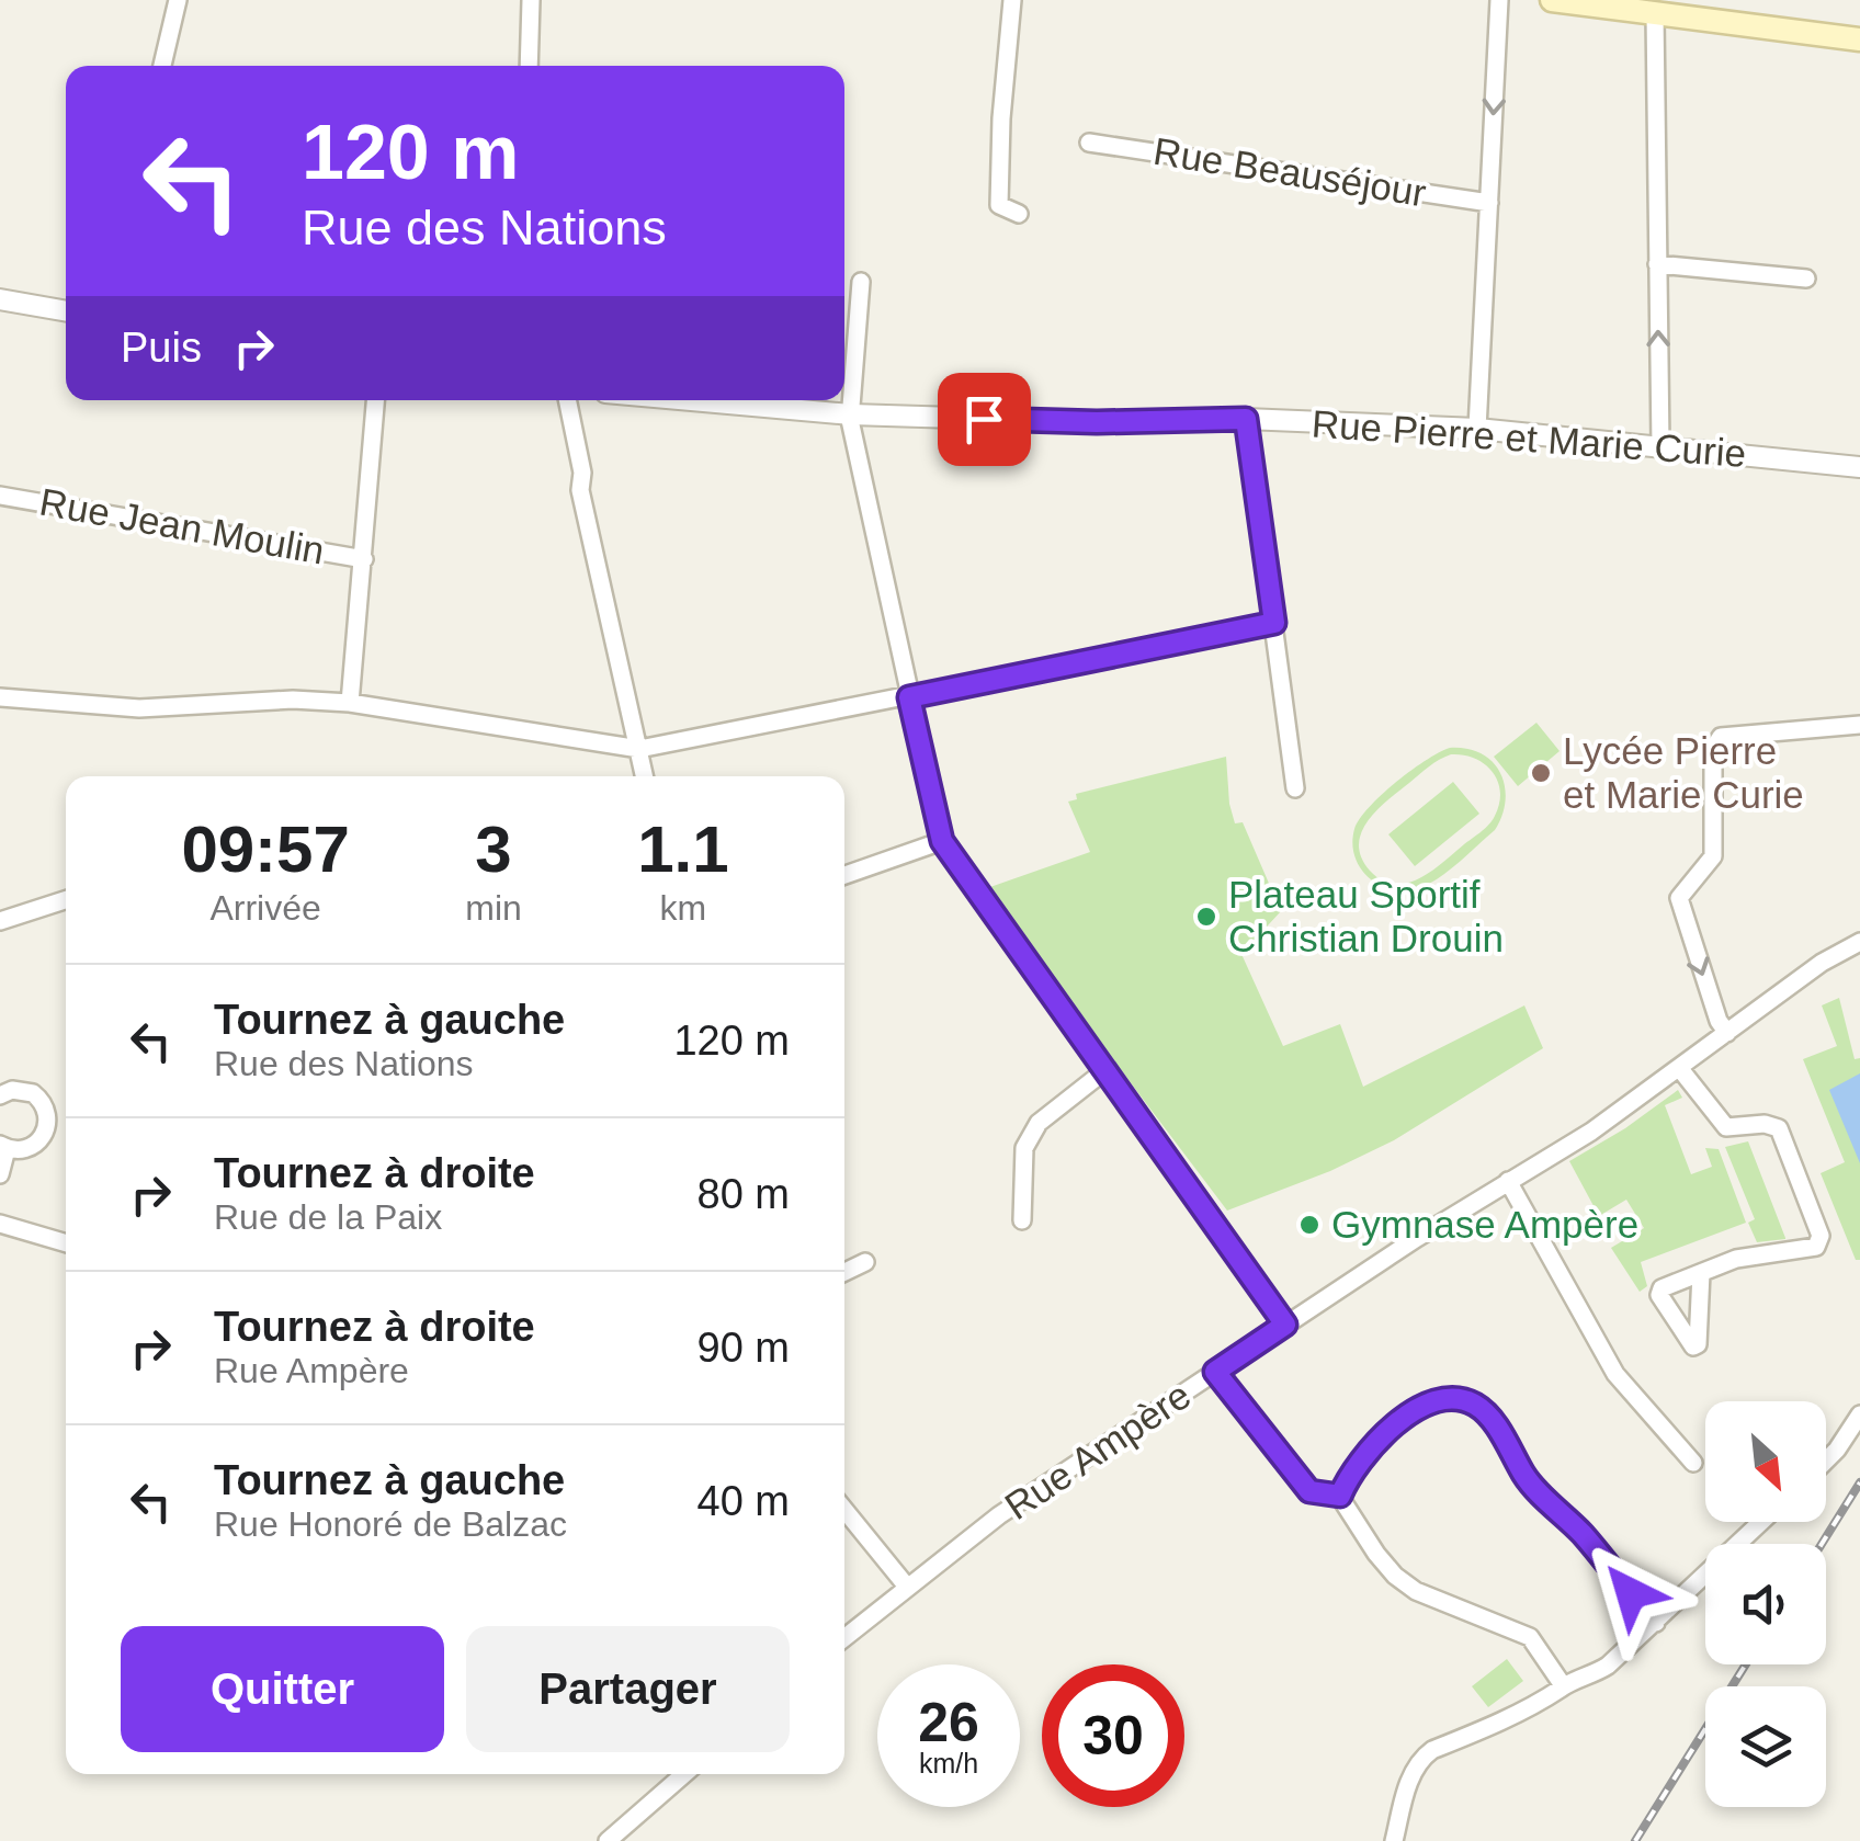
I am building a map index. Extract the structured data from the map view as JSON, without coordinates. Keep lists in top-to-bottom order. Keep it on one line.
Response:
{"streets":{"street":["Rue Beauséjour","Rue Pierre et Marie Curie","Rue Jean Moulin","Rue Ampère"]},"places":["Lycée Pierre et Marie Curie","Plateau Sportif Christian Drouin","Gymnase Ampère"],"north":"bottom right","page":{"turn":["120 m","Rue des Nations"],"then":"Puis","eta":["09:57","Arrivée","3","min","1.1","km"],"list":[{"name":"Tournez à gauche","note":"Rue des Nations","value":"120 m"},{"name":"Tournez à droite","note":"Rue de la Paix","value":"80 m"},{"name":"Tournez à droite","note":"Rue Ampère","value":"90 m"},{"name":"Tournez à gauche","note":"Rue Honoré de Balzac","value":"40 m"}],"buttons":["Quitter","Partager"],"speed":"26 km/h","limit":"30"}}
